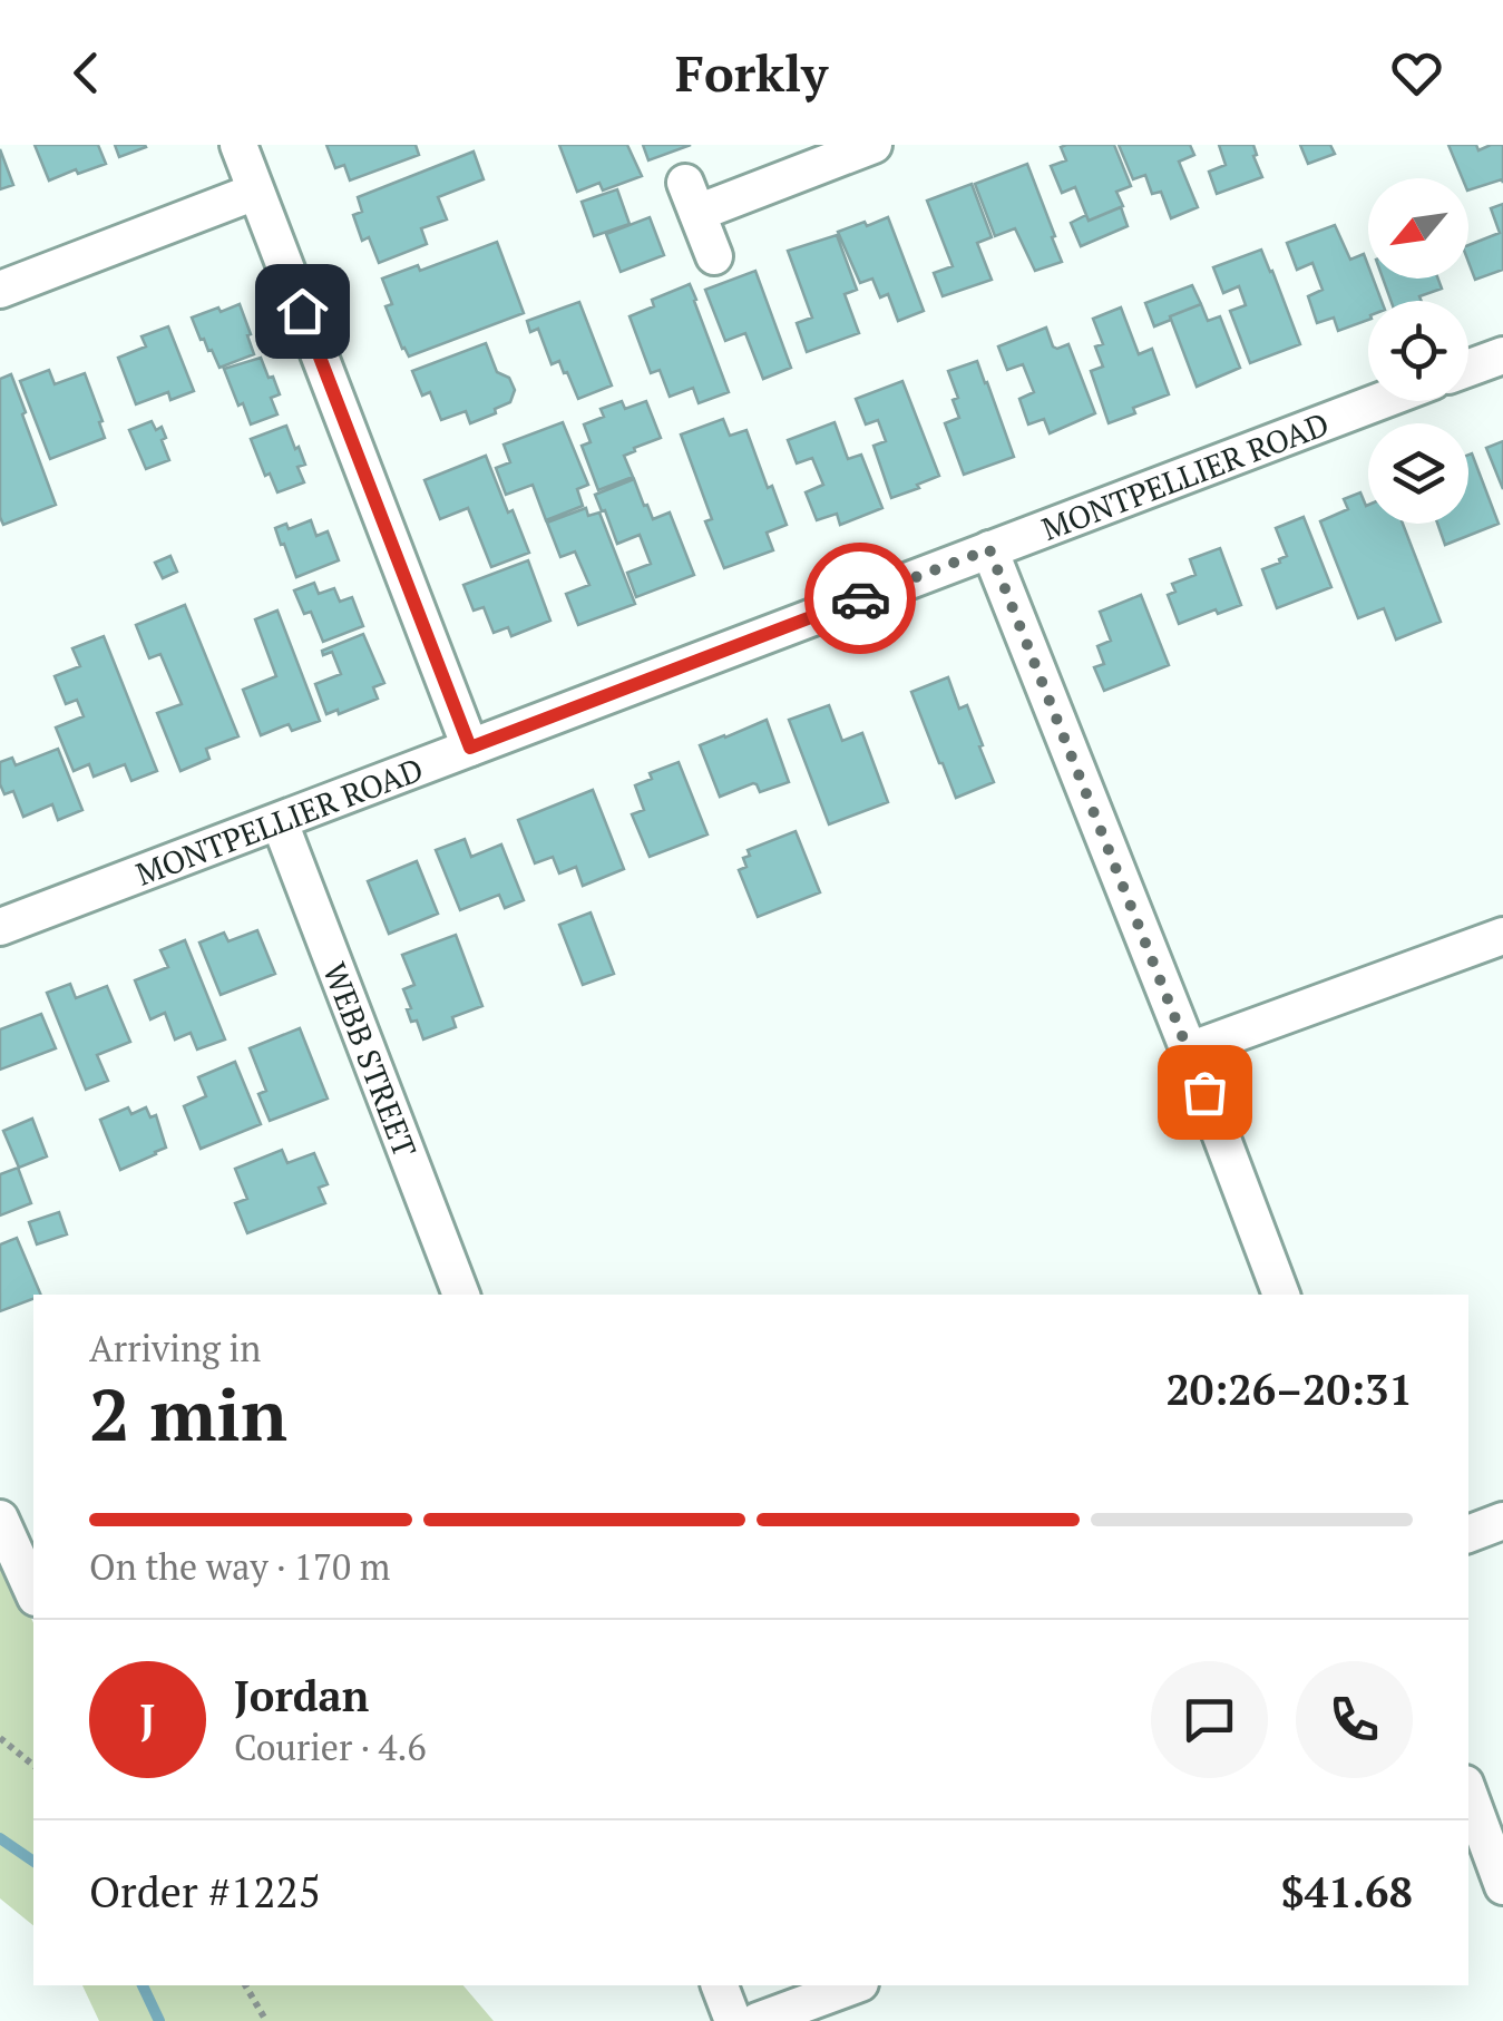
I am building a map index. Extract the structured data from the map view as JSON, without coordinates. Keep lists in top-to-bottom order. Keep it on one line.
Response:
{"streets":{"street":["MONTPELLIER ROAD","WEBB STREET"]},"crossings":[["MONTPELLIER ROAD","WEBB STREET"]],"north":"bottom left","page":{"header":"Forkly","heading":["2 min","Arriving in","20:26–20:31"],"panel":["Jordan","Courier · 4.6","Order #1225","$41.68"],"bar":"On the way · 170 m","round":"J"}}
